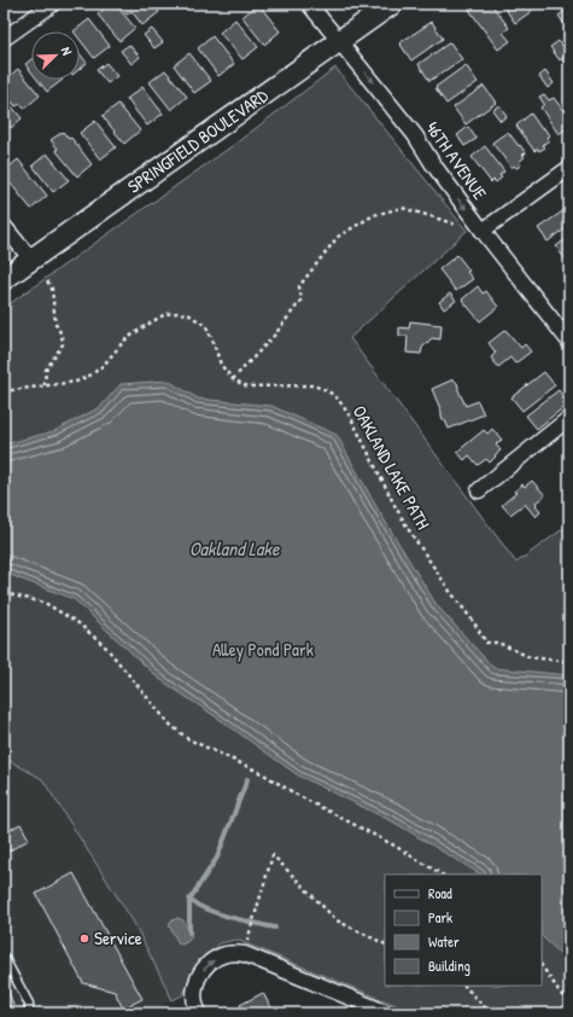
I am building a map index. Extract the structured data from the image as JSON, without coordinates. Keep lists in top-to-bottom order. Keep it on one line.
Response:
{"streets":{"main road":["SPRINGFIELD BOULEVARD"],"street":["46TH AVENUE"],"path":["OAKLAND LAKE PATH"]},"crossings":[["SPRINGFIELD BOULEVARD","46TH AVENUE"]],"one_way":["46TH AVENUE"],"water":["Oakland Lake"],"parks":["Alley Pond Park"],"places":["Service"],"legend":["Road","Park","Water","Building"],"north":"top right"}
